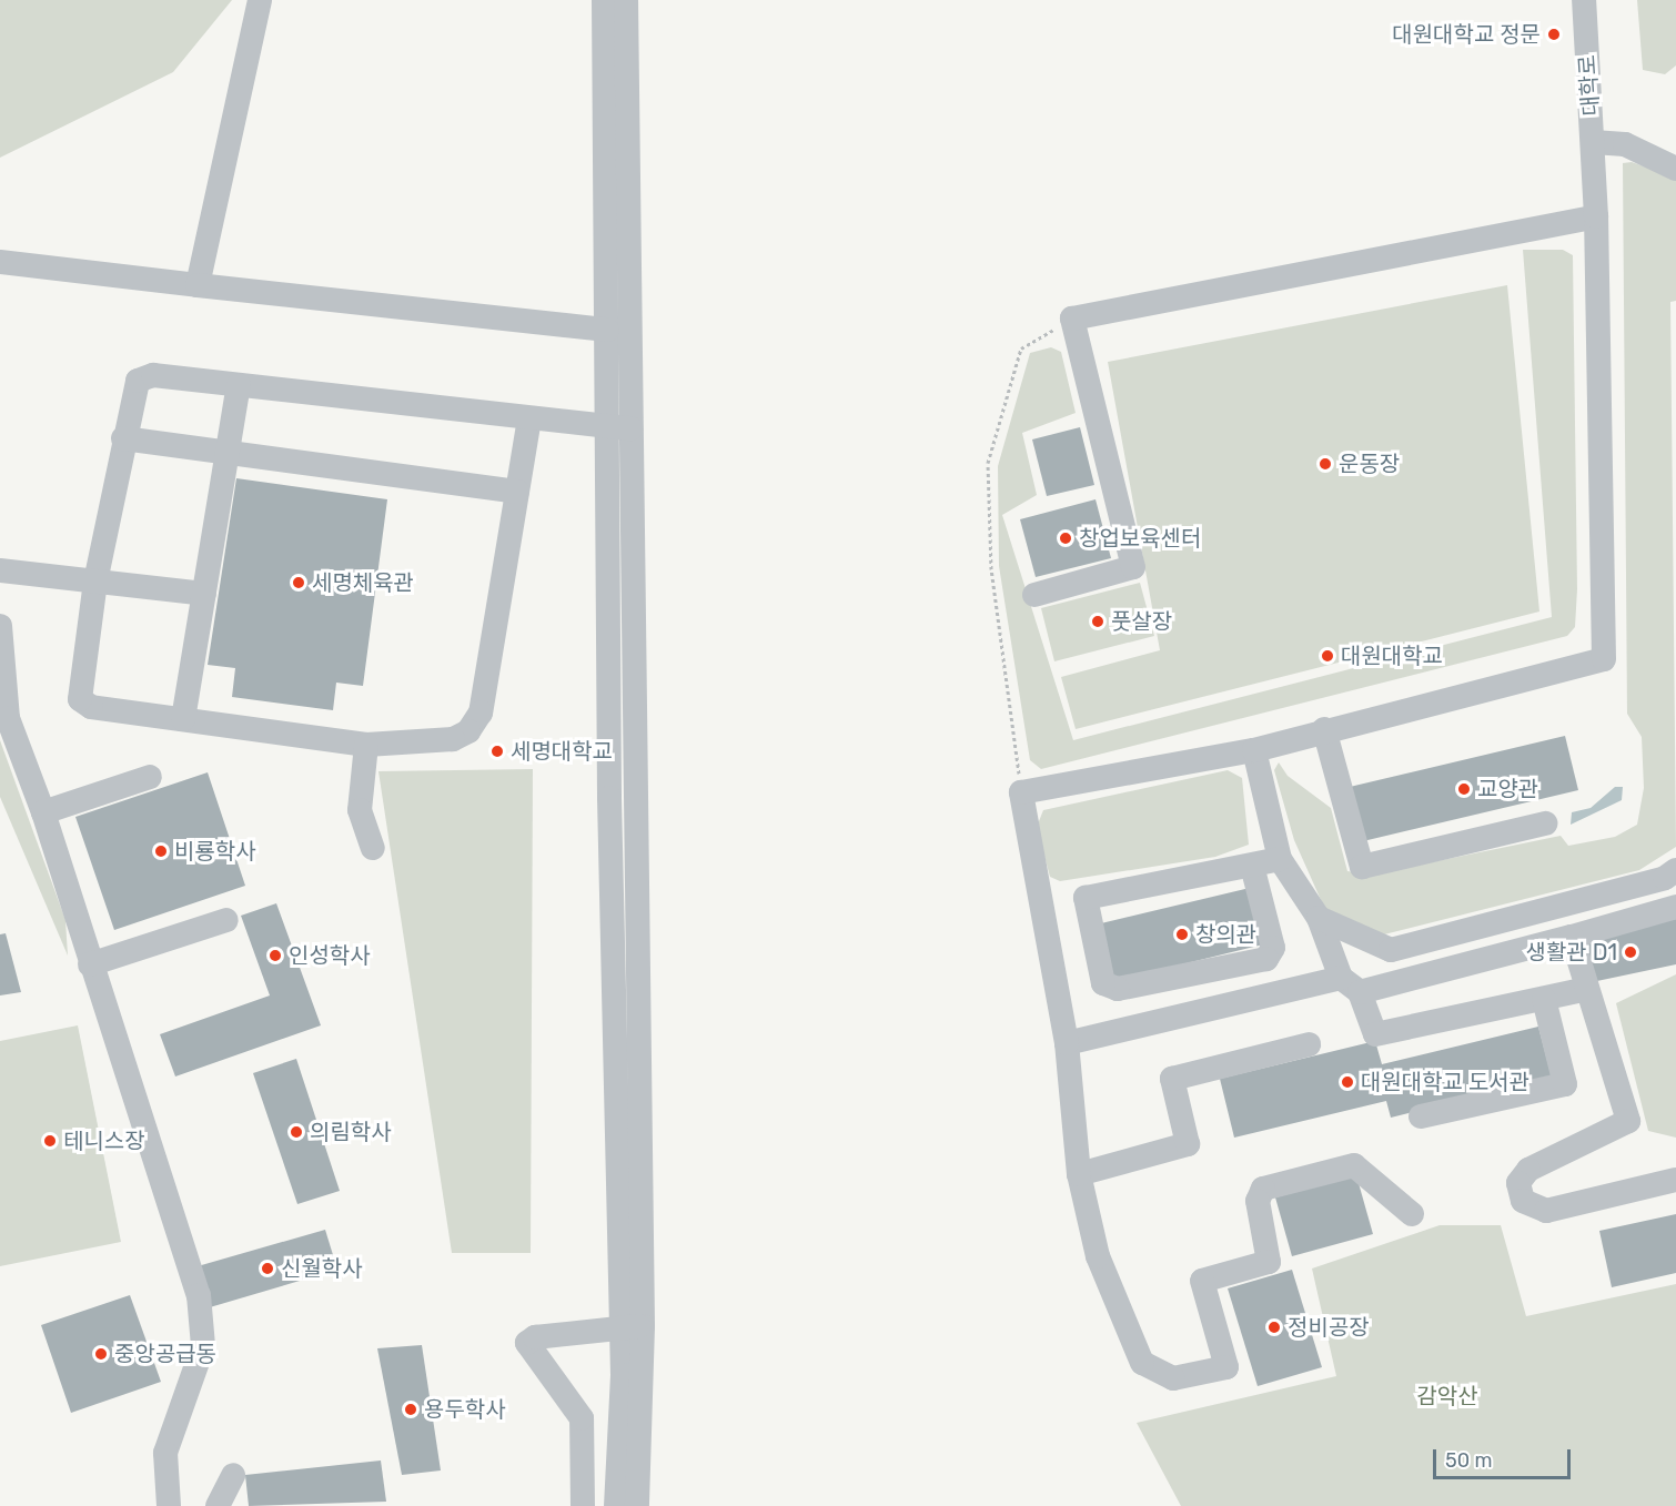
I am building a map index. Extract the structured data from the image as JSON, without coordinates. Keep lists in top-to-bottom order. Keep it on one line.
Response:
{"streets":{"street":["대학로"]},"parks":["감악산"],"places":["대원대학교 정문","운동장","창업보육센터","세명체육관","풋살장","대원대학교","세명대학교","교양관","비룡학사","창의관","생활관 D1","인성학사","대원대학교 도서관","의림학사","테니스장","신월학사","정비공장","중앙공급동","용두학사"],"scale_bar":"50 m"}
